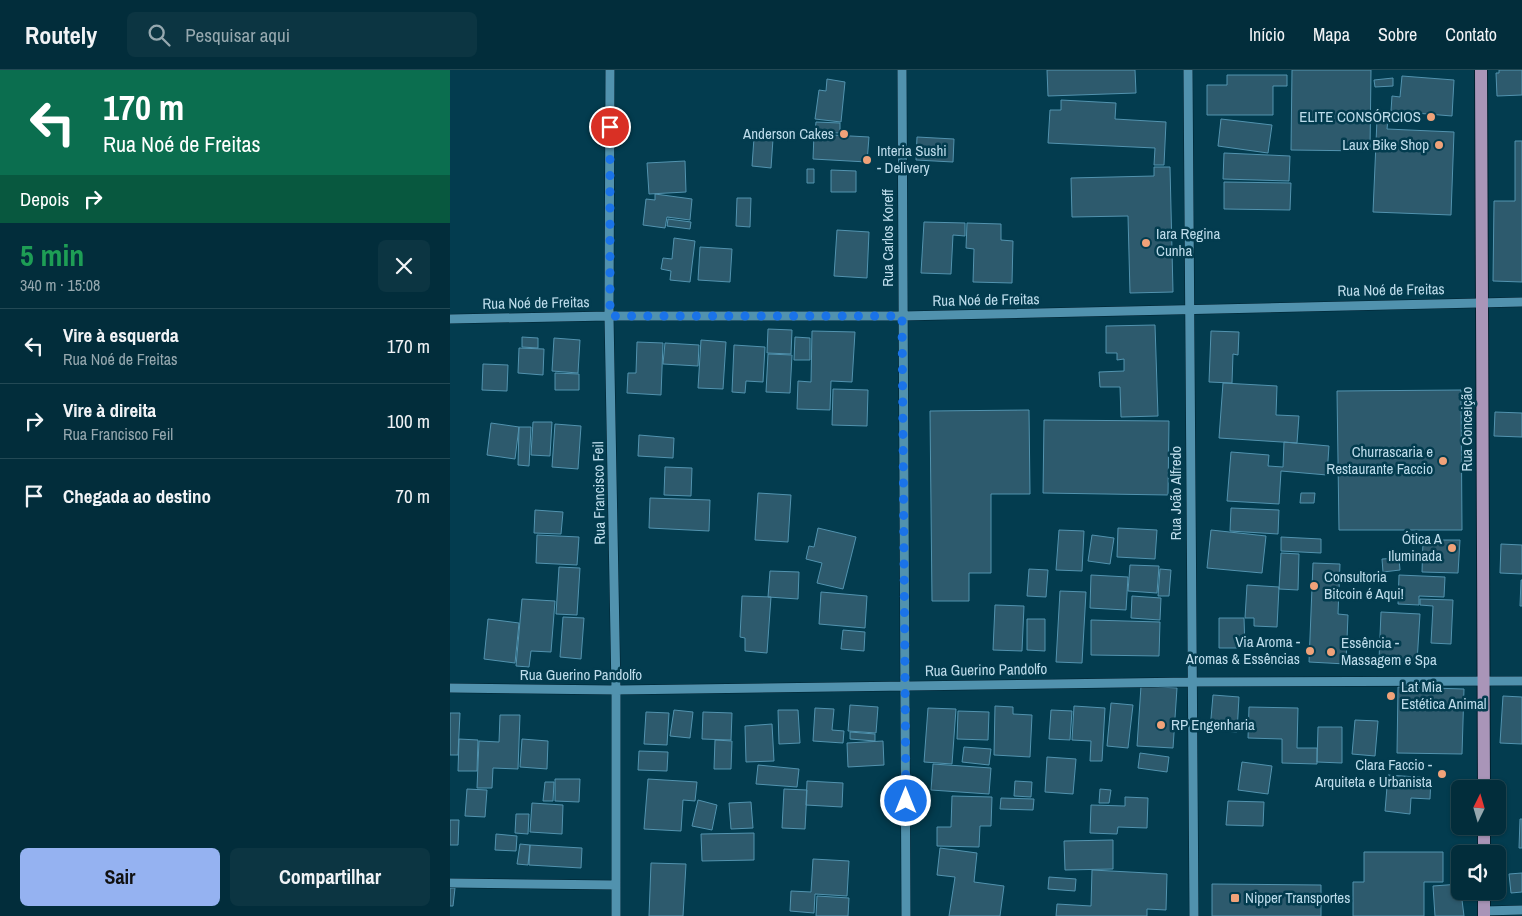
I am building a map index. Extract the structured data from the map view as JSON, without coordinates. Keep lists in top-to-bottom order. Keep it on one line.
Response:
{"streets":{"main road":["Rua Conceição"],"street":["Rua Carlos Koreff","Rua Noé de Freitas","Rua Francisco Feil","Rua João Alfredo","Rua Guerino Pandolfo"]},"crossings":[["Rua Carlos Koreff","Rua Noé de Freitas"],["Rua Carlos Koreff","Rua Guerino Pandolfo"],["Rua Noé de Freitas","Rua Conceição"],["Rua Noé de Freitas","Rua Francisco Feil"],["Rua Noé de Freitas","Rua João Alfredo"],["Rua Conceição","Rua Guerino Pandolfo"],["Rua Francisco Feil","Rua Guerino Pandolfo"],["Rua João Alfredo","Rua Guerino Pandolfo"]],"places":{"other":["ELITE CONSÓRCIOS","Anderson Cakes","Laux Bike Shop","Interia Sushi - Delivery","Iara Regina Cunha","Churrascaria e Restaurante Faccio","Ótica A Iluminada","Consultoria Bitcoin é Aqui!","Via Aroma - Aromas & Essências","Essência - Massagem e Spa","Lat Mia Estética Animal","RP Engenharia","Clara Faccio - Arquiteta e Urbanista"],"transit":["Nipper Transportes"]},"north":"top","page":{"header":"Routely","search":"Pesquisar aqui","nav":["Início","Mapa","Sobre","Contato"],"turn":["170 m","Rua Noé de Freitas"],"then":"Depois","heading":["5 min","340 m · 15:08"],"list":[{"name":"Vire à esquerda","note":"Rua Noé de Freitas","value":"170 m"},{"name":"Vire à direita","note":"Rua Francisco Feil","value":"100 m"},{"name":"Chegada ao destino","value":"70 m"}],"buttons":["Sair","Compartilhar"]}}
